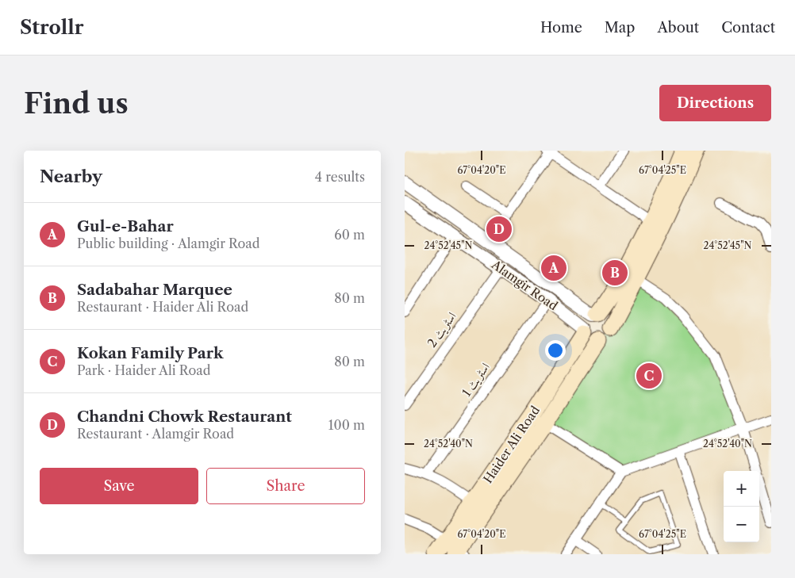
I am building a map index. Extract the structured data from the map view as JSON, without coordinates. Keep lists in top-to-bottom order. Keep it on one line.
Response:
{"streets":{"main road":["Haider Ali Road"],"street":["Alamgir Road","اسٹریٹ 2","اسٹریٹ 1"]},"crossings":[["Alamgir Road","اسٹریٹ 2"],["Alamgir Road","اسٹریٹ 1"],["Alamgir Road","Haider Ali Road"]],"page":{"header":"Strollr","nav":["Home","Map","About","Contact"],"buttons":["Directions",["Save","Share"]],"title":"Find us","heading":["Nearby","4 results"],"list":[{"mark":"A","name":"Gul-e-Bahar","note":"Public building · Alamgir Road","value":"60 m"},{"mark":"B","name":"Sadabahar Marquee","note":"Restaurant · Haider Ali Road","value":"80 m"},{"mark":"C","name":"Kokan Family Park","note":"Park · Haider Ali Road","value":"80 m"},{"mark":"D","name":"Chandni Chowk Restaurant","note":"Restaurant · Alamgir Road","value":"100 m"}],"pins":["D","A","B","C"],"map_buttons":["+","−"]},"coordinates":["67°04'20\"E","67°04'25\"E","24°52'45\"N","24°52'40\"N"]}
